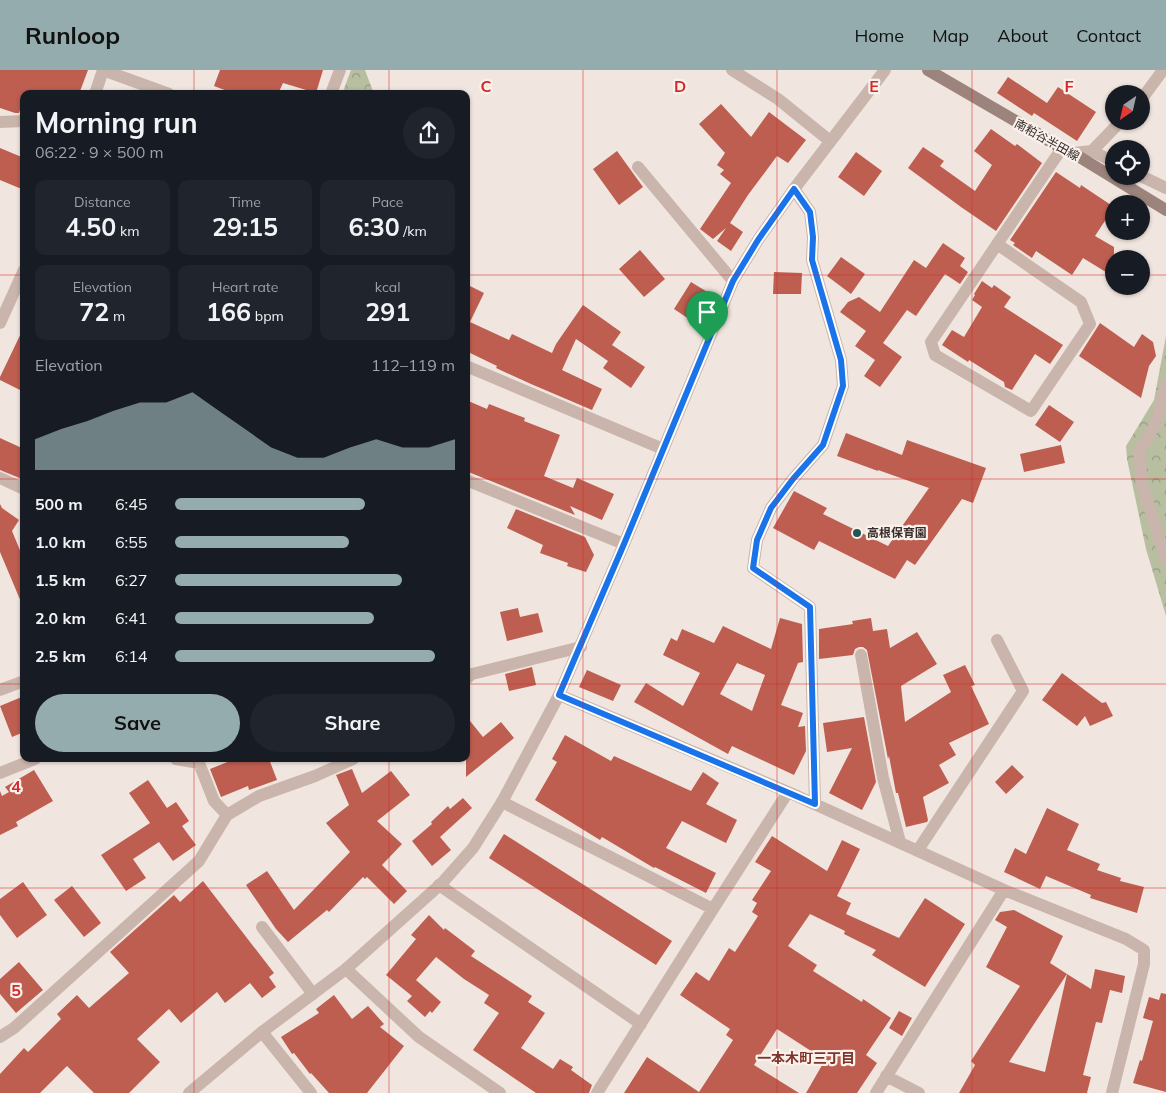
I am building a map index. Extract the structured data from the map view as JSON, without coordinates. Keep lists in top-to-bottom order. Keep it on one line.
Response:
{"streets":{"main road":["南粕谷半田線"]},"districts":["一本木町三丁目"],"places":["高根保育園"],"north":"bottom left","page":{"header":"Runloop","nav":["Home","Map","About","Contact"],"map_buttons":["+","−"],"heading":["Morning run","06:22 · 9 × 500 m"],"stats":[["Distance","4.50 km"],["Time","29:15"],["Pace","6:30 /km"],["Elevation","72 m"],["Heart rate","166 bpm"],["kcal","291"]],"chart":["Elevation","112–119 m"],"list":[{"name":"500 m","note":"6:45"},{"name":"1.0 km","note":"6:55"},{"name":"1.5 km","note":"6:27"},{"name":"2.0 km","note":"6:41"},{"name":"2.5 km","note":"6:14"}],"buttons":["Save","Share"]},"grid":{"columns":["C","D","E","F"],"rows":["4","5"]}}
